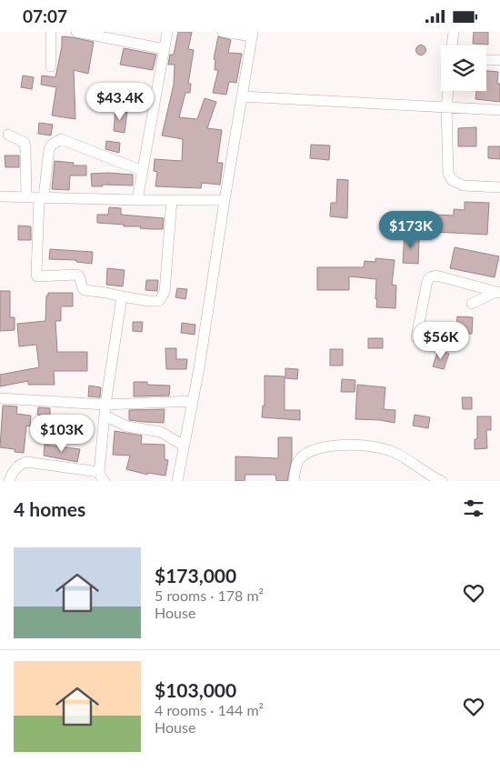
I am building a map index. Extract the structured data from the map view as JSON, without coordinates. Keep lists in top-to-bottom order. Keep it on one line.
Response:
{"page":{"status":"07:07","price":["$43.4K","$173K","$56K","$103K"],"heading":"4 homes","list":[{"name":"$173,000","note":"5 rooms · 178 m² · House"},{"name":"$103,000","note":"4 rooms · 144 m² · House"}]}}
